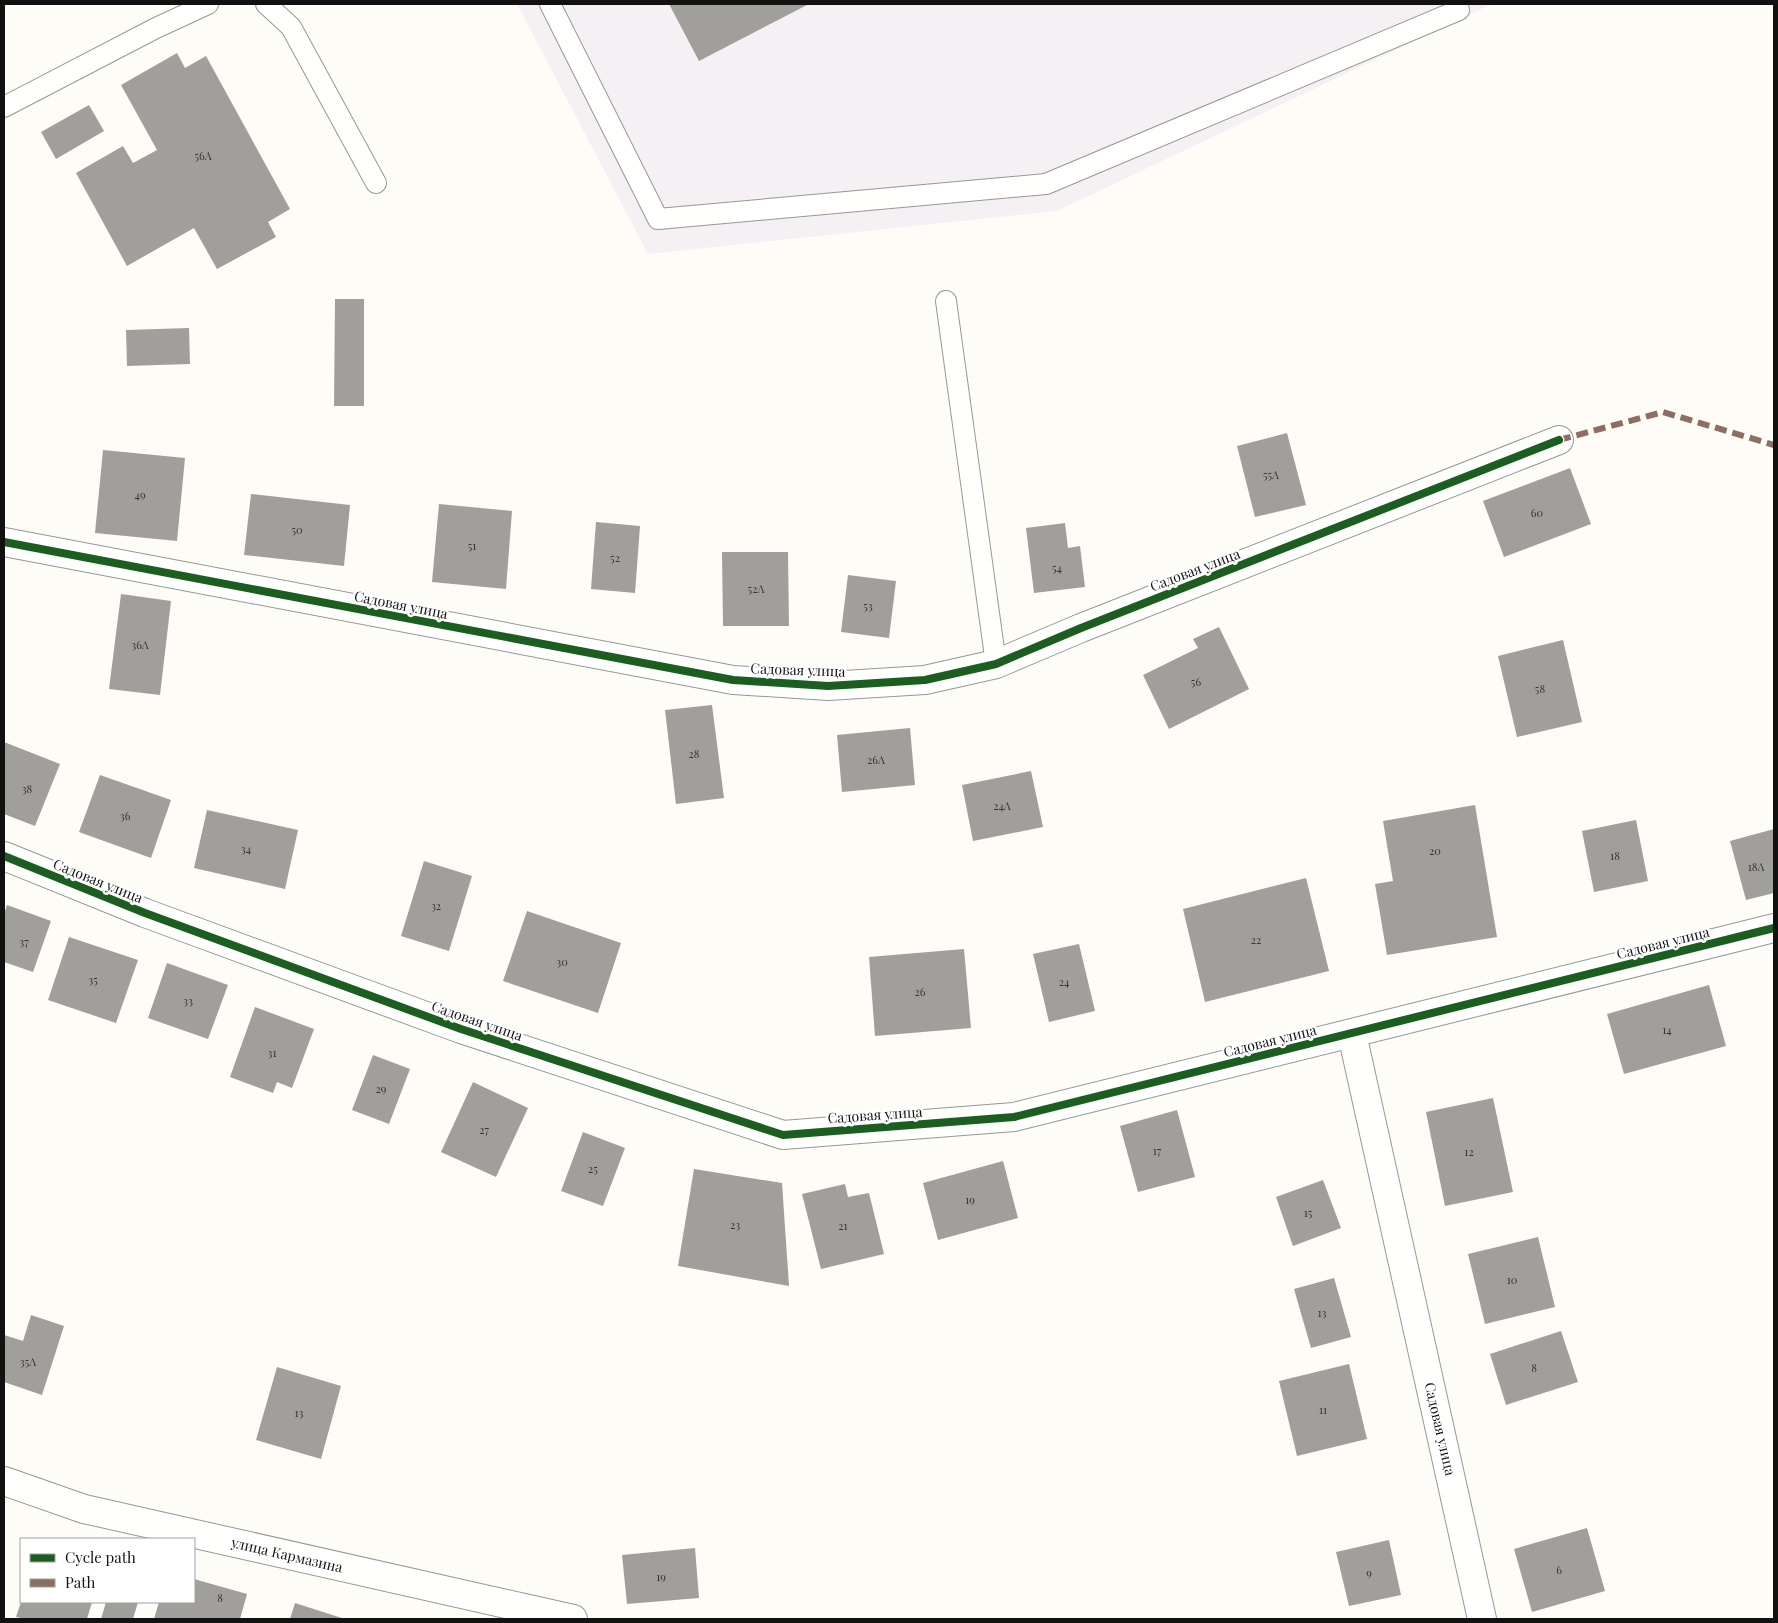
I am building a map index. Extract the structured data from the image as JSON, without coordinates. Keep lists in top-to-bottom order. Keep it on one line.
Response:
{"streets":{"street":["Садовая улица","улица Кармазина"]},"house_numbers":["56А","55А","49","60","50","51","52","54","52А","53","36А","56","58","28","26А","38","24А","36","34","20","18","18А","32","22","37","30","35","24","26","33","14","31","29","27","17","12","25","19","15","23","21","10","13","35А","8","11","13","6","9","19","8"],"legend":["Cycle path","Path"]}
